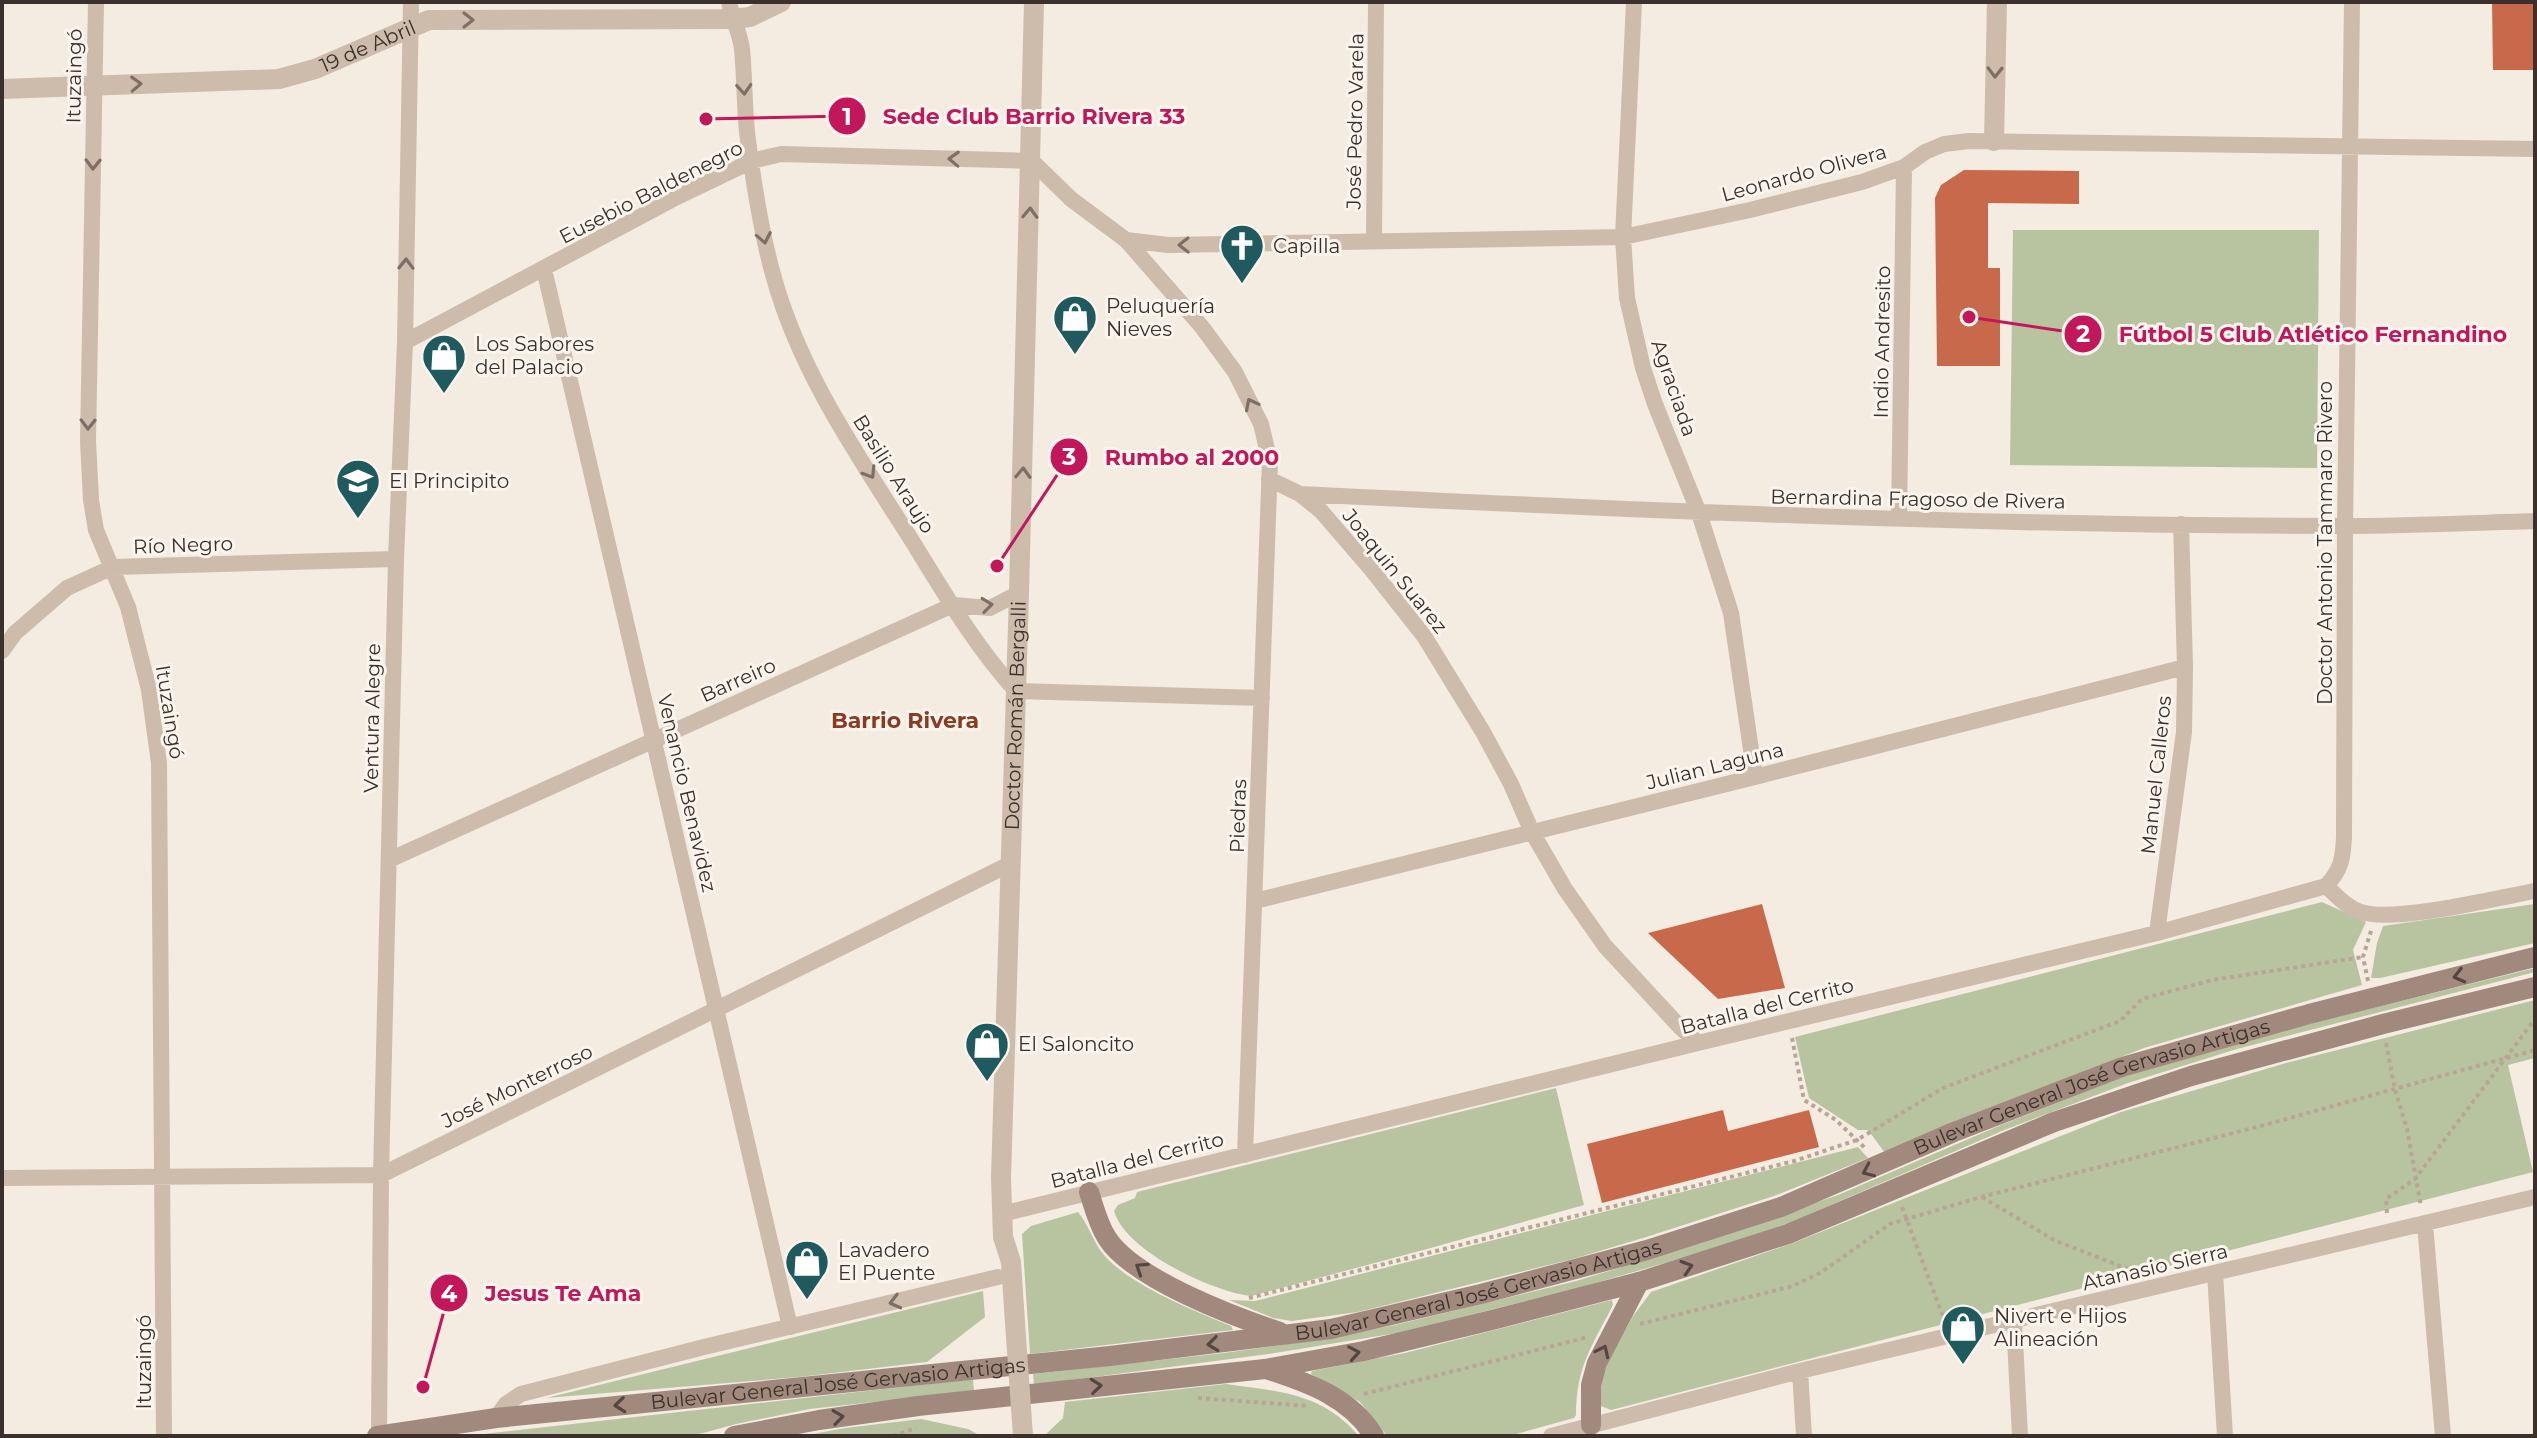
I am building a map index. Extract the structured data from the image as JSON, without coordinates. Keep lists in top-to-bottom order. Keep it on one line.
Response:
{"streets":{"main road":["Bulevar General José Gervasio Artigas"],"street":["19 de Abril","Ituzaingó","José Pedro Varela","Leonardo Olivera","Eusebio Baldenegro","Indio Andresito","Agraciada","Basilio Araujo","Bernardina Fragoso de Rivera","Doctor Antonio Tammaro Rivero","Río Negro","Joaquin Suarez","Barreiro","Doctor Román Bergalli","Ventura Alegre","Julian Laguna","Manuel Calleros","Venancio Benavidez","Piedras","Batalla del Cerrito","José Monterroso","Atanasio Sierra"]},"crossings":[["19 de Abril","Ituzaingó"],["19 de Abril","Basilio Araujo"],["19 de Abril","Ventura Alegre"],["Ituzaingó","Río Negro"],["Ituzaingó","José Monterroso"],["José Pedro Varela","Leonardo Olivera"],["Leonardo Olivera","Indio Andresito"],["Leonardo Olivera","Agraciada"],["Leonardo Olivera","Doctor Antonio Tammaro Rivero"],["Eusebio Baldenegro","Basilio Araujo"],["Eusebio Baldenegro","Doctor Román Bergalli"],["Eusebio Baldenegro","Ventura Alegre"],["Eusebio Baldenegro","Venancio Benavidez"],["Indio Andresito","Bernardina Fragoso de Rivera"],["Agraciada","Bernardina Fragoso de Rivera"],["Agraciada","Julian Laguna"],["Basilio Araujo","Barreiro"],["Basilio Araujo","Doctor Román Bergalli"],["Bernardina Fragoso de Rivera","Doctor Antonio Tammaro Rivero"],["Bernardina Fragoso de Rivera","Joaquin Suarez"],["Bernardina Fragoso de Rivera","Manuel Calleros"],["Doctor Antonio Tammaro Rivero","Batalla del Cerrito"],["Río Negro","Ventura Alegre"],["Joaquin Suarez","Julian Laguna"],["Joaquin Suarez","Piedras"],["Joaquin Suarez","Batalla del Cerrito"],["Barreiro","Doctor Román Bergalli"],["Barreiro","Ventura Alegre"],["Barreiro","Venancio Benavidez"],["Doctor Román Bergalli","Batalla del Cerrito"],["Doctor Román Bergalli","José Monterroso"],["Ventura Alegre","José Monterroso"],["Ventura Alegre","Bulevar General José Gervasio Artigas"],["Julian Laguna","Manuel Calleros"],["Julian Laguna","Piedras"],["Manuel Calleros","Batalla del Cerrito"],["Venancio Benavidez","José Monterroso"],["Piedras","Batalla del Cerrito"]],"one_way":["19 de Abril","Eusebio Baldenegro","Basilio Araujo"],"districts":["Barrio Rivera"],"places":{"other":["Sede Club Barrio Rivera 33","Fútbol 5 Club Atlético Fernandino","Rumbo al 2000","Jesus Te Ama"],"church":["Capilla"],"shop":["Peluquería Nieves","Los Sabores del Palacio","El Saloncito","Lavadero El Puente","Nivert e Hijos Alineación"],"school or university":["El Principito"]}}
